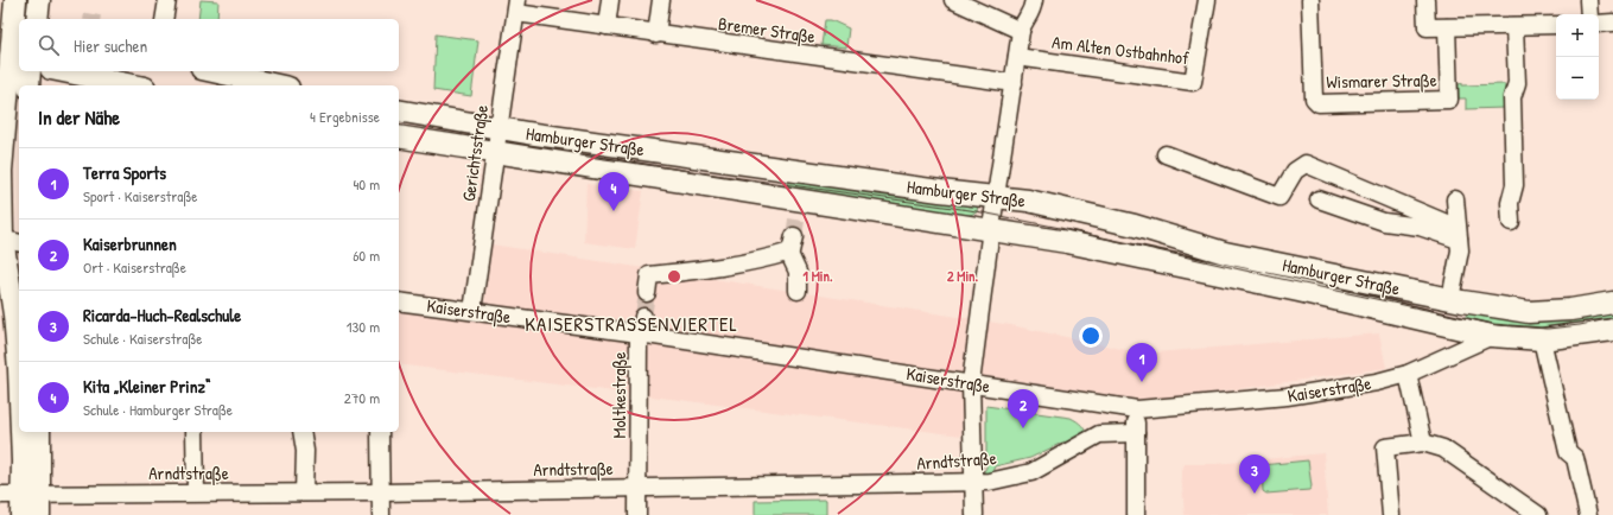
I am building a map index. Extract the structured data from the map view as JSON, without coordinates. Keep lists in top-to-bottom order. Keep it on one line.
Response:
{"streets":{"main road":["Hamburger Straße"],"street":["Bremer Straße","Am Alten Ostbahnhof","Wismarer Straße","Gerichtsstraße","Kaiserstraße","Moltkestraße","Arndtstraße"]},"crossings":[["Bremer Straße","Gerichtsstraße"],["Hamburger Straße","Gerichtsstraße"],["Hamburger Straße","Kaiserstraße"],["Gerichtsstraße","Kaiserstraße"],["Kaiserstraße","Moltkestraße"],["Moltkestraße","Arndtstraße"]],"districts":["KAISERSTRASSENVIERTEL"],"page":{"map_buttons":["+","−"],"search":"Hier suchen","heading":["In der Nähe","4 Ergebnisse"],"list":[{"mark":"1","name":"Terra Sports","note":"Sport · Kaiserstraße","value":"40 m"},{"mark":"2","name":"Kaiserbrunnen","note":"Ort · Kaiserstraße","value":"60 m"},{"mark":"3","name":"Ricarda-Huch-Realschule","note":"Schule · Kaiserstraße","value":"130 m"},{"mark":"4","name":"Kita „Kleiner Prinz“","note":"Schule · Hamburger Straße","value":"270 m"}],"pins":["4","1","2","3"]},"rings":["1 Min.","2 Min."]}
